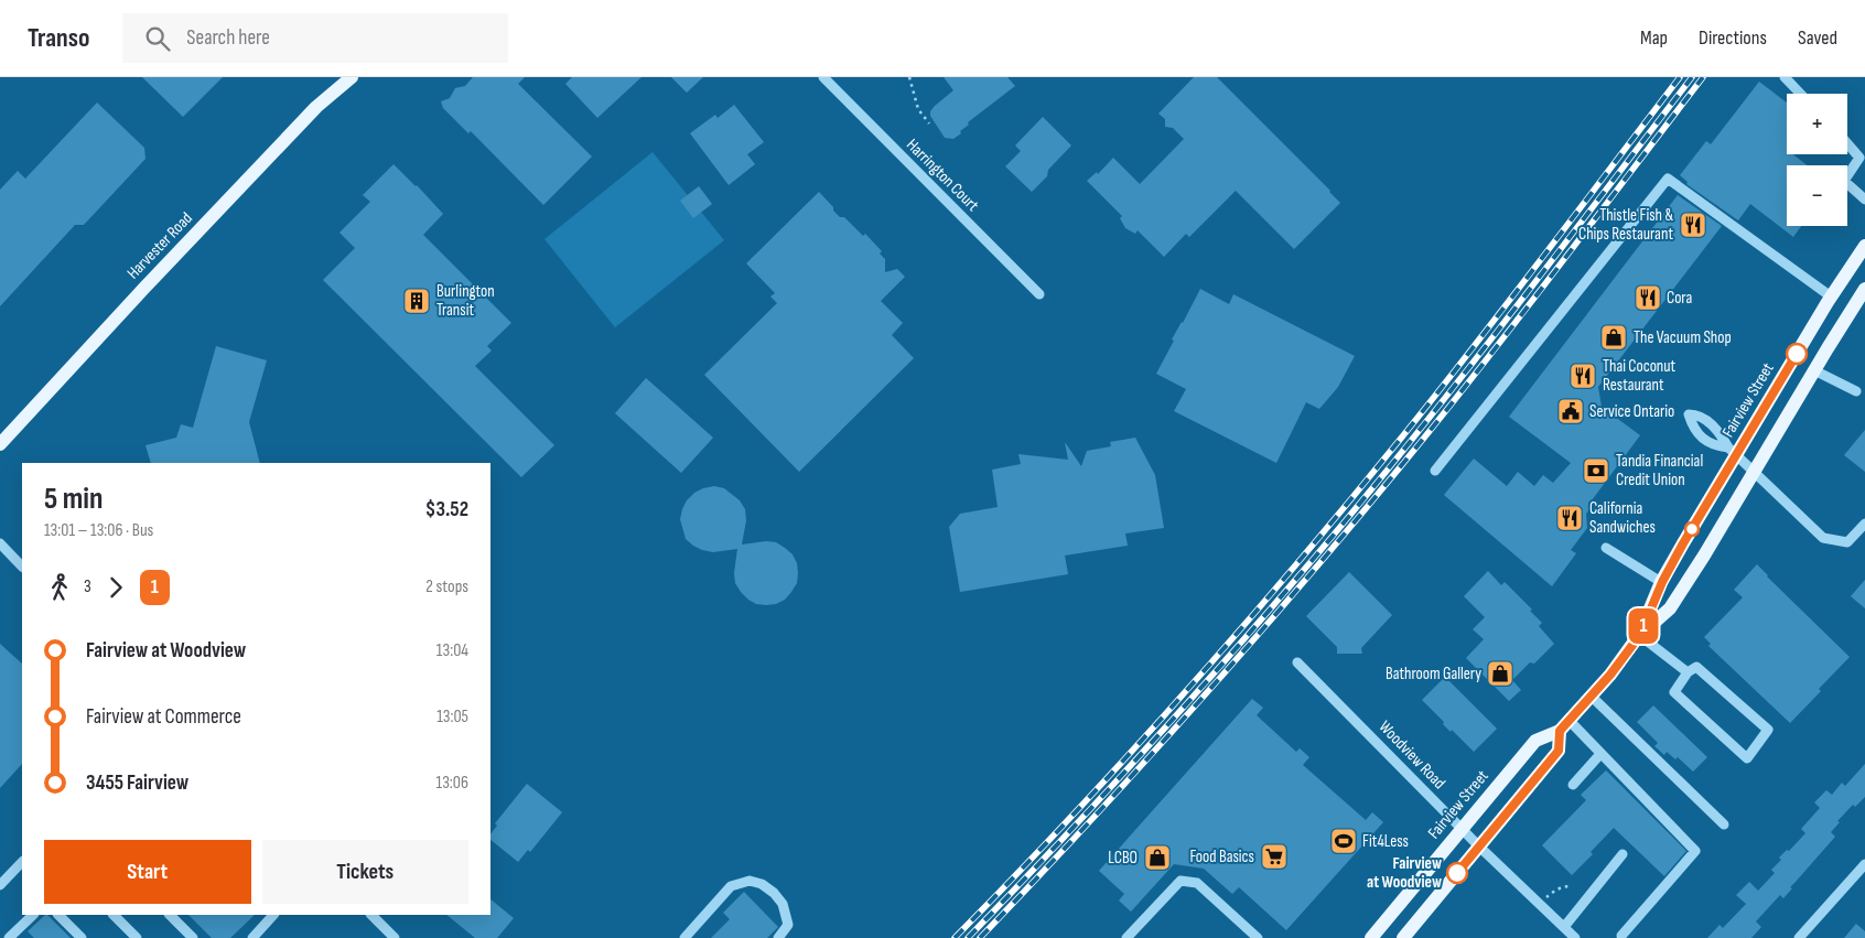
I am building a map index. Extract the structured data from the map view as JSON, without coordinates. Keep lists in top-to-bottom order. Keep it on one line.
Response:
{"streets":{"main road":["Harvester Road","Fairview Street"],"street":["Harrington Court","Woodview Road"]},"crossings":[["Fairview Street","Woodview Road"]],"places":{"restaurant":["Thistle Fish & Chips Restaurant","Cora","Thai Coconut Restaurant","California Sandwiches"],"building":["Burlington Transit"],"shop":["The Vacuum Shop","Bathroom Gallery","LCBO"],"public building":["Service Ontario"],"bank":["Tandia Financial Credit Union"],"sports":["Fit4Less"],"supermarket":["Food Basics"],"other":["Fairview at Woodview"]},"lines":["bus line 1"],"page":{"header":"Transo","search":"Search here","nav":["Map","Directions","Saved"],"on_map":"1","map_buttons":["+","−"],"heading":["5 min","13:01 – 13:06 · Bus","$3.52"],"legs":["3","1","2 stops"],"list":[{"name":"Fairview at Woodview","value":"13:04"},{"name":"Fairview at Commerce","value":"13:05"},{"name":"3455 Fairview","value":"13:06"}],"buttons":["Start","Tickets"]}}
